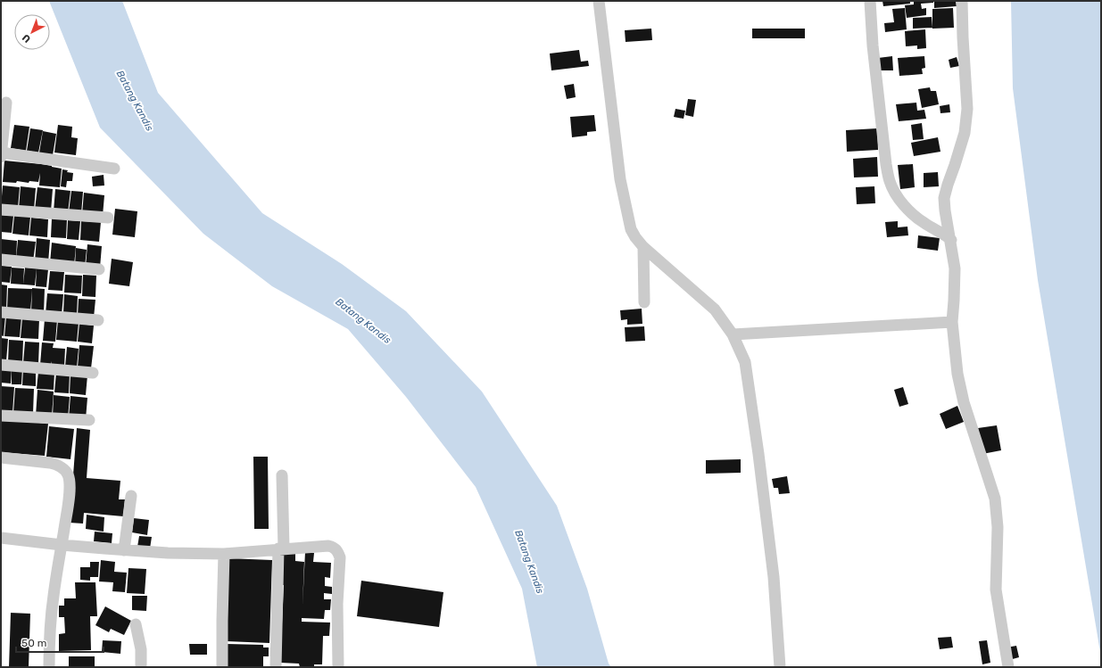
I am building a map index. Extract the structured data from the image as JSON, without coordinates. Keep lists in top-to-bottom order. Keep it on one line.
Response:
{"water":["Batang Kandis"],"scale_bar":"50 m","north":"bottom left"}
